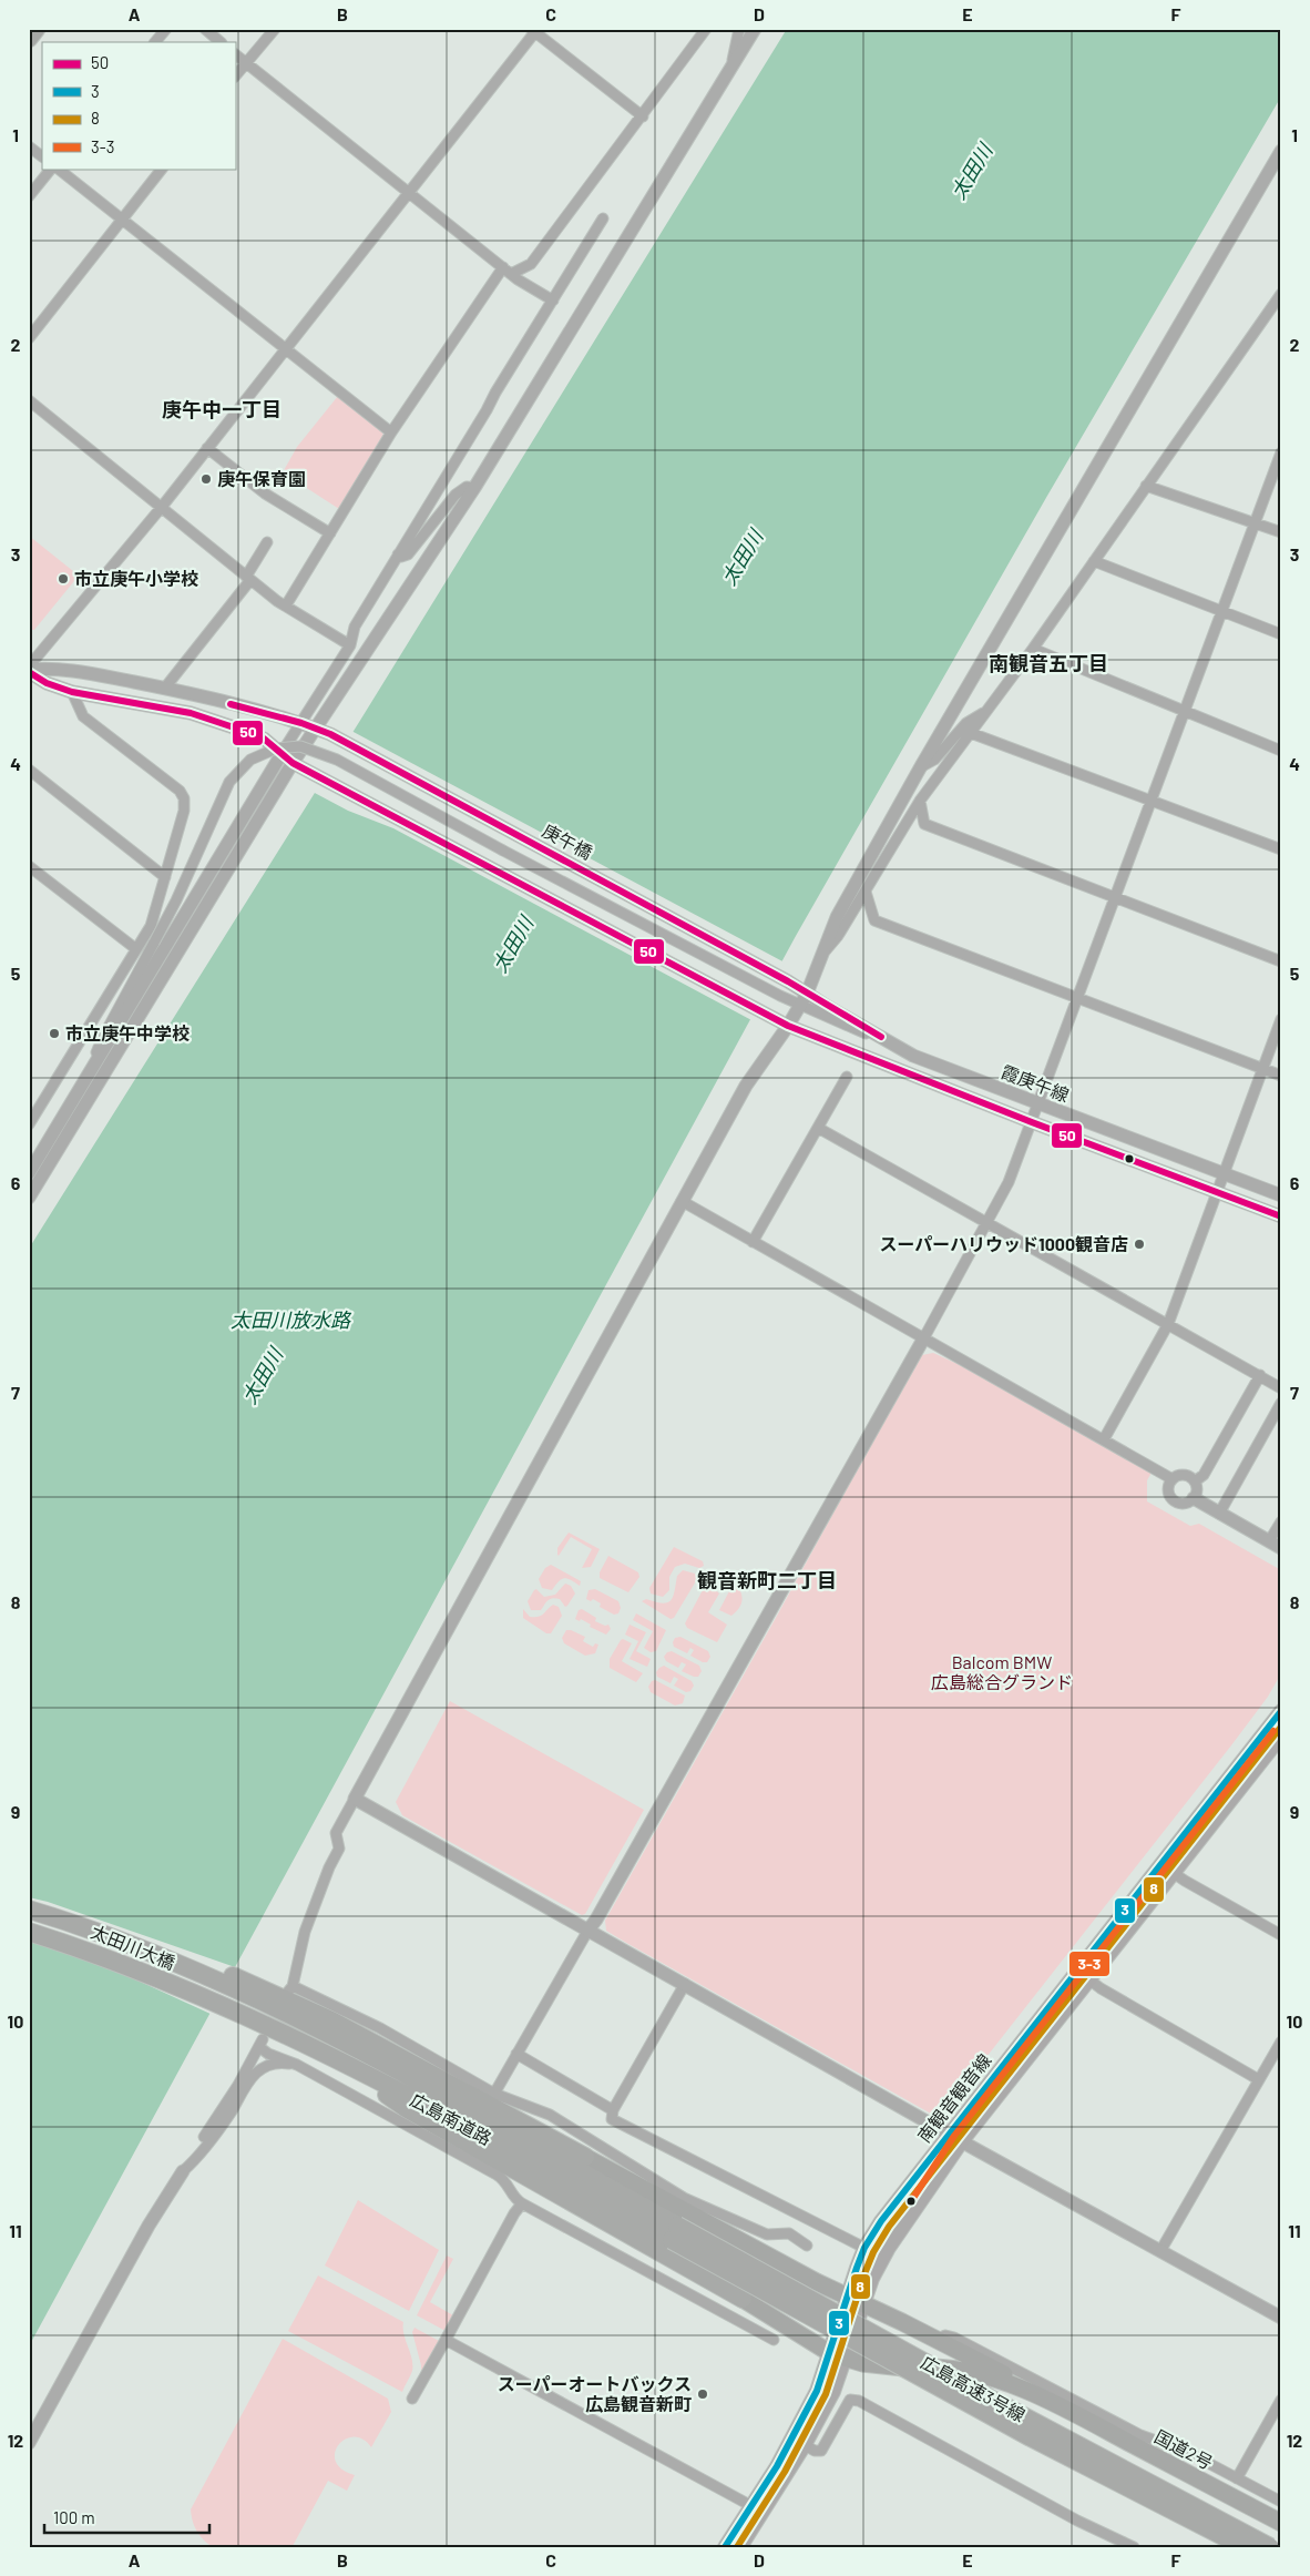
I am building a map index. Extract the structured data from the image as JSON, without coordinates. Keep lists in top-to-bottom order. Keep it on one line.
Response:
{"streets":{"highway":["太田川大橋","広島南道路","広島高速3号線","国道2号"],"main road":["南観音観音線"],"street":["庚午橋","霞庚午線"]},"crossings":[["庚午橋","霞庚午線"],["太田川大橋","広島南道路"],["南観音観音線","国道2号"],["広島南道路","広島高速3号線"]],"districts":["庚午中一丁目","南観音五丁目","観音新町二丁目"],"water":["太田川","太田川放水路"],"parks":["Balcom BMW 広島総合グランド"],"places":["庚午保育園","市立庚午小学校","市立庚午中学校","スーパーハリウッド1000観音店","スーパーオートバックス 広島観音新町"],"lines":["transit line 50","transit line 3","transit line 8","transit line 3-3"],"legend":["50","3","8","3-3"],"scale_bar":"100 m","grid":{"columns":["A","B","C","D","E","F"],"rows":["1","2","3","4","5","6","7","8","9","10","11","12"]}}
